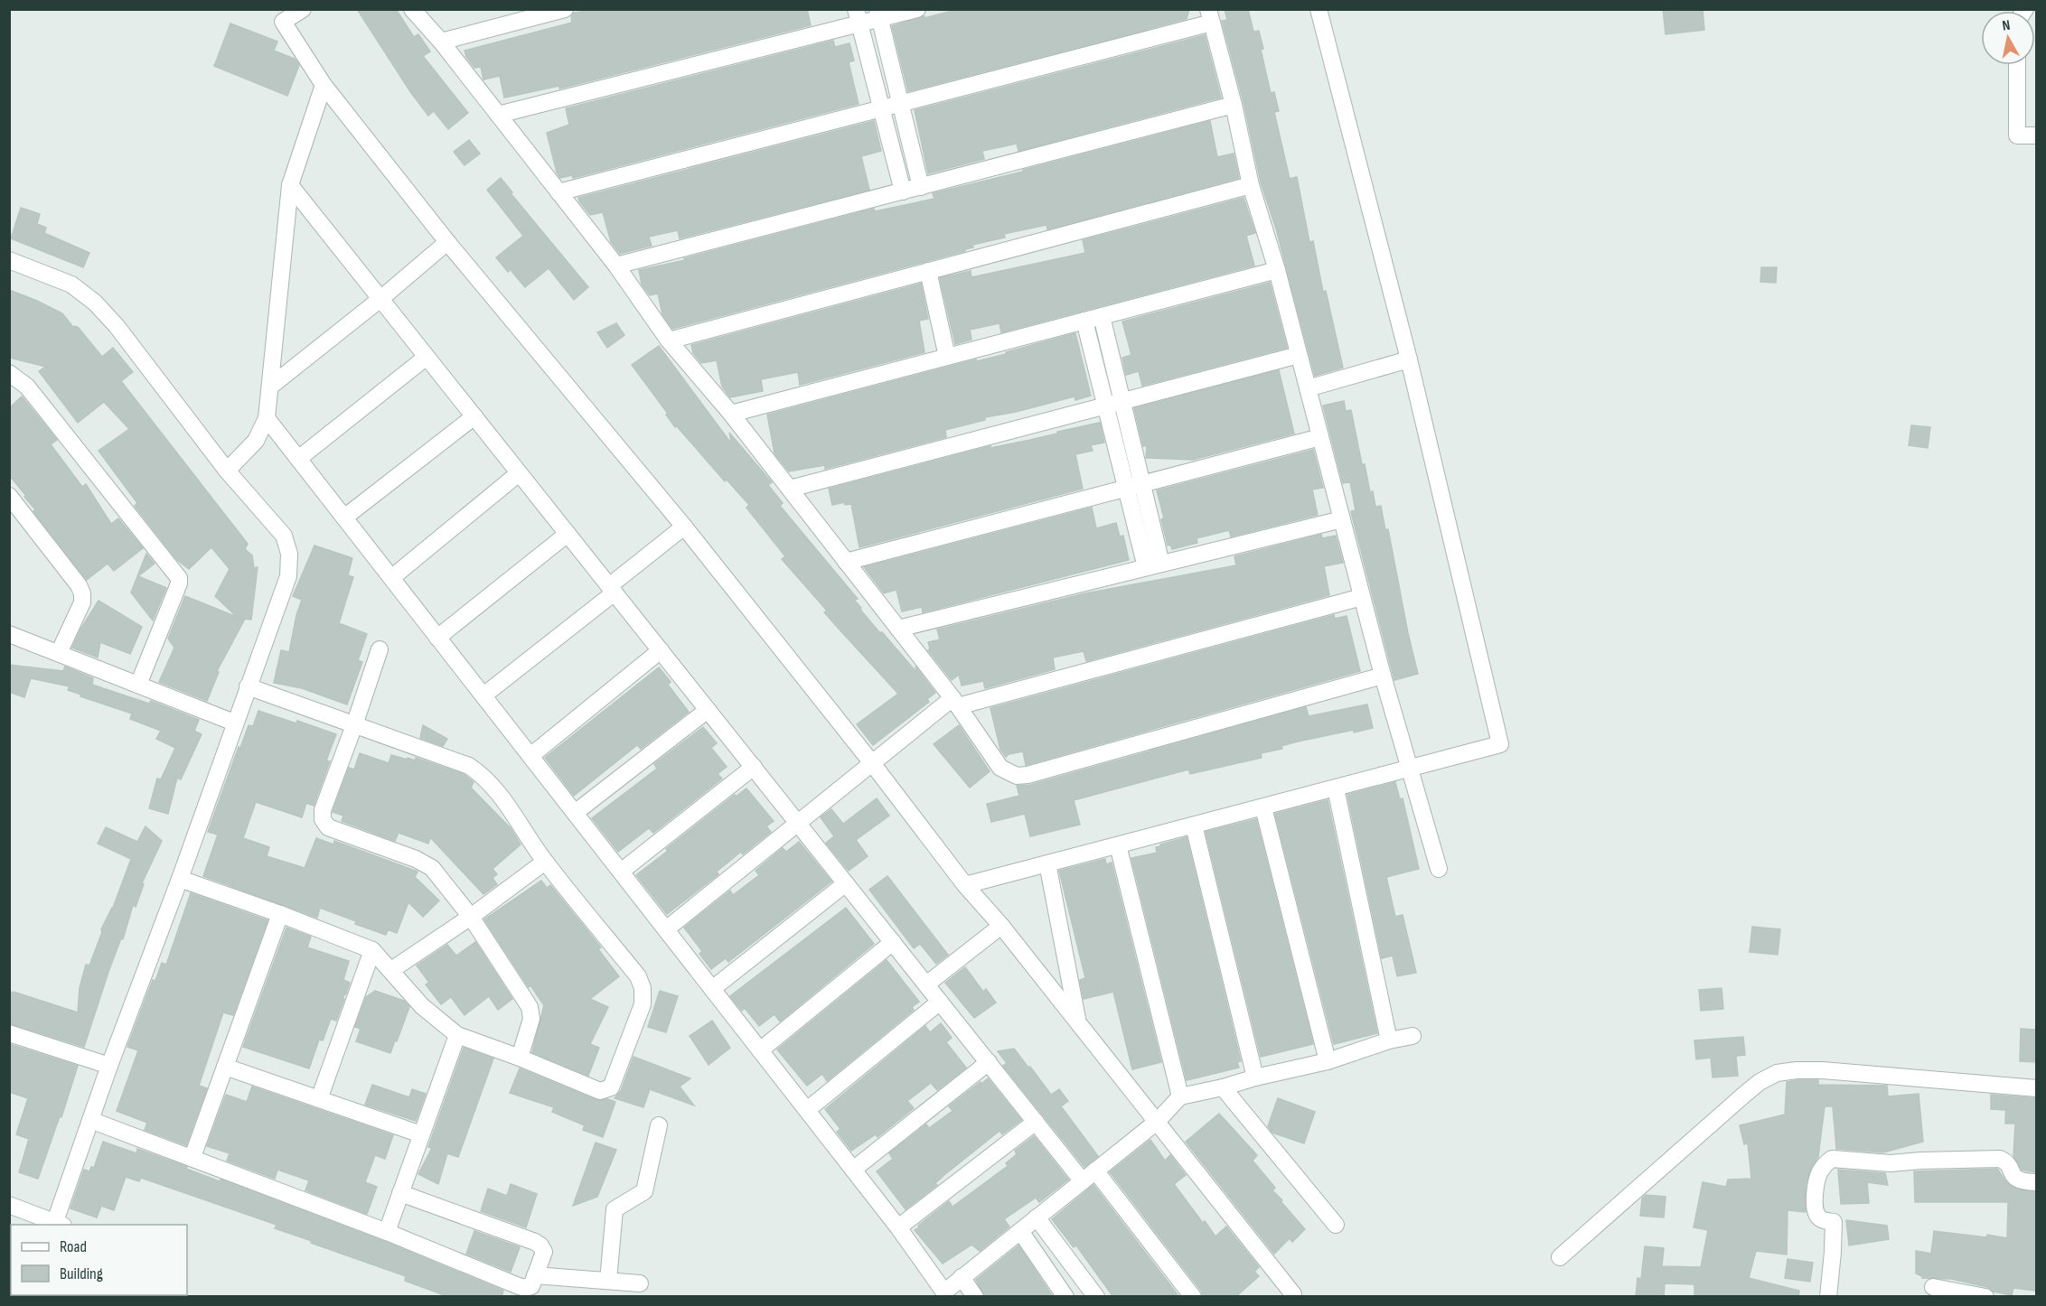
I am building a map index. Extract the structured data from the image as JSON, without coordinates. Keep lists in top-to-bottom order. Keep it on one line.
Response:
{"legend":["Road","Building"],"north":"top"}
